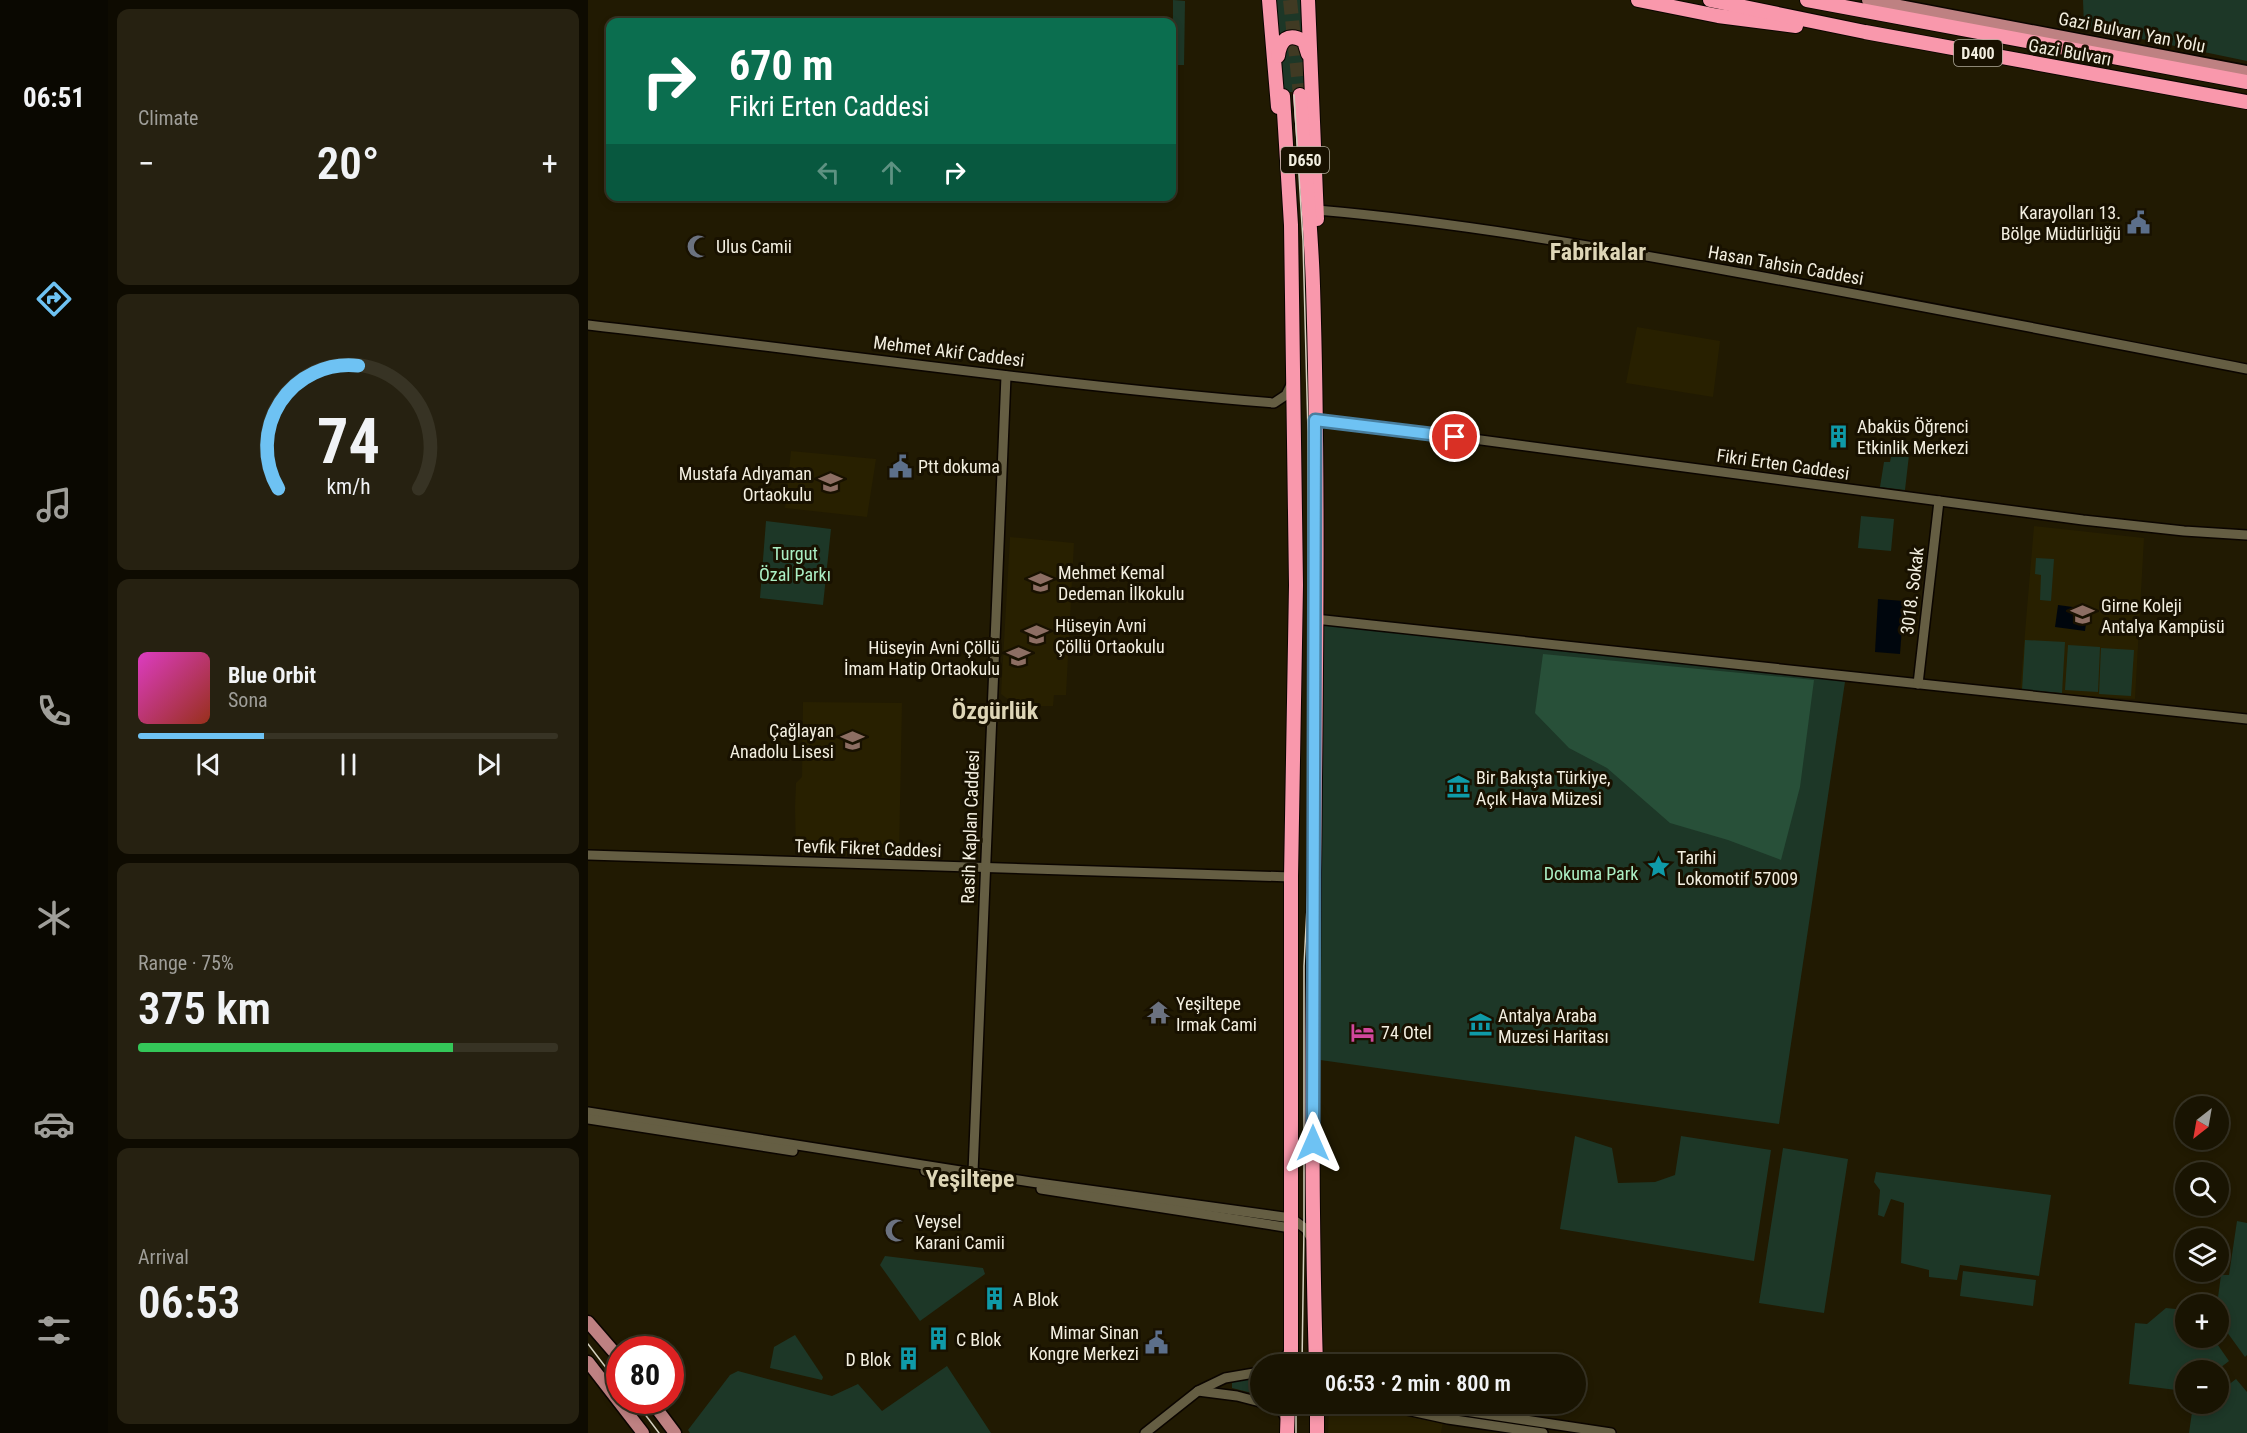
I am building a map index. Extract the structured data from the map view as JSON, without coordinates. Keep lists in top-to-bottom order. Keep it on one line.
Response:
{"streets":{"highway":["Gazi Bulvarı","D400","D650"],"main road":["Gazi Bulvarı Yan Yolu"],"street":["Hasan Tahsin Caddesi","Mehmet Akif Caddesi","Fikri Erten Caddesi","3018. Sokak","Rasih Kaplan Caddesi","Tevfik Fikret Caddesi"]},"crossings":[["D650","Mehmet Akif Caddesi"],["D650","Fikri Erten Caddesi"],["D650","Tevfik Fikret Caddesi"],["Mehmet Akif Caddesi","Rasih Kaplan Caddesi"],["Fikri Erten Caddesi","3018. Sokak"],["Rasih Kaplan Caddesi","Tevfik Fikret Caddesi"]],"districts":["Fabrikalar","Özgürlük","Yeşiltepe"],"parks":["Turgut Özal Parkı","Dokuma Park"],"places":{"public building":["Karayolları 13. Bölge Müdürlüğü","Ptt dokuma","Mimar Sinan Kongre Merkezi"],"mosque":["Ulus Camii","Veysel Karani Camii"],"building":["Abaküs Öğrenci Etkinlik Merkezi","A Blok","C Blok","D Blok"],"school or university":["Mustafa Adıyaman Ortaokulu","Mehmet Kemal Dedeman İlkokulu","Girne Koleji Antalya Kampüsü","Hüseyin Avni Çöllü Ortaokulu","Hüseyin Avni Çöllü İmam Hatip Ortaokulu","Çağlayan Anadolu Lisesi"],"museum":["Bir Bakışta Türkiye, Açık Hava Müzesi","Antalya Araba Muzesi Haritası"],"place":["Tarihi Lokomotif 57009"],"temple":["Yeşiltepe Irmak Cami"],"hotel":["74 Otel"]},"north":"bottom left","page":{"tabs":"06:51","tile":["Climate",["Range · 75%","375 km"],["Arrival","06:53"]],"turn":["670 m","Fikri Erten Caddesi"],"heat":["−","20°","+"],"song":["Blue Orbit","Sona"],"map_buttons":["+","−"],"limit":"80","trip":"06:53 · 2 min · 800 m","gauge":["74","km/h"]}}
